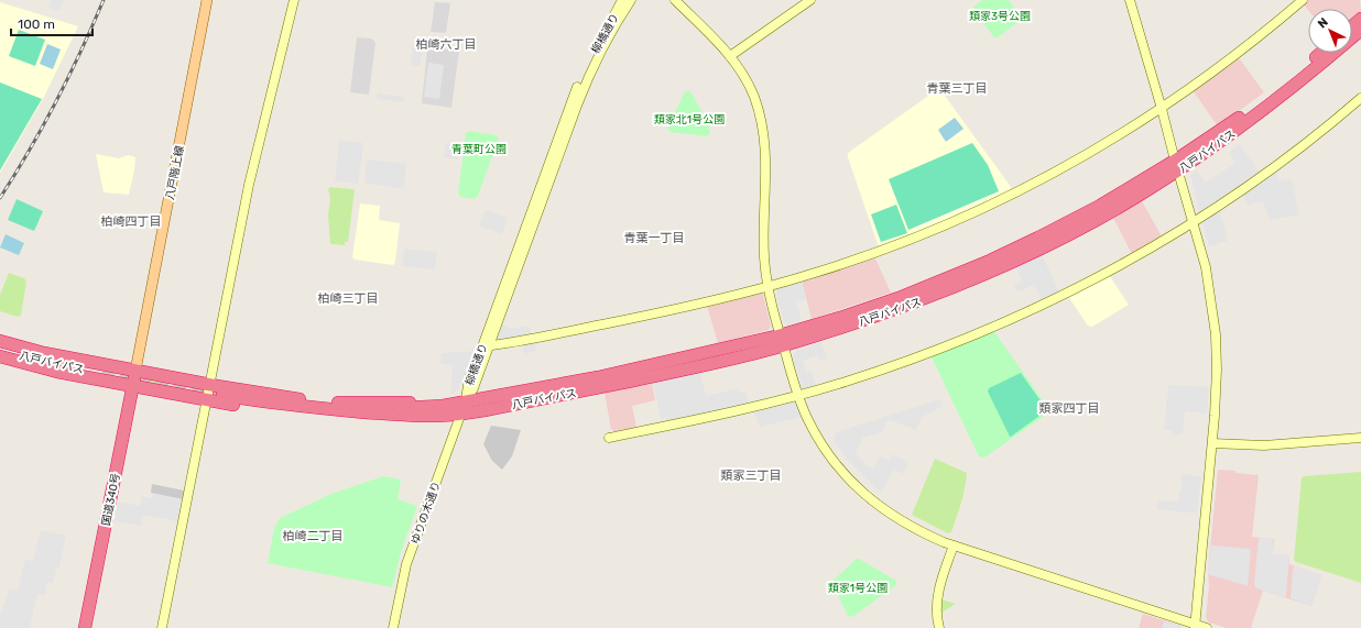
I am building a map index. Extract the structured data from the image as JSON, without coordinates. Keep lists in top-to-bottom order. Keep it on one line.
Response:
{"streets":{"highway":["八戸バイパス","国道340号"],"main road":["八戸階上線"],"street":["柳橋通り","ゆりの木通り"]},"crossings":[["柳橋通り","八戸バイパス"],["柳橋通り","ゆりの木通り"],["八戸バイパス","ゆりの木通り"],["八戸階上線","国道340号"]],"districts":["柏崎六丁目","青葉三丁目","柏崎四丁目","青葉一丁目","柏崎三丁目","類家四丁目","類家三丁目","柏崎二丁目"],"parks":["類家3号公園","類家北1号公園","青葉町公園","類家1号公園"],"scale_bar":"100 m","north":"top left"}
